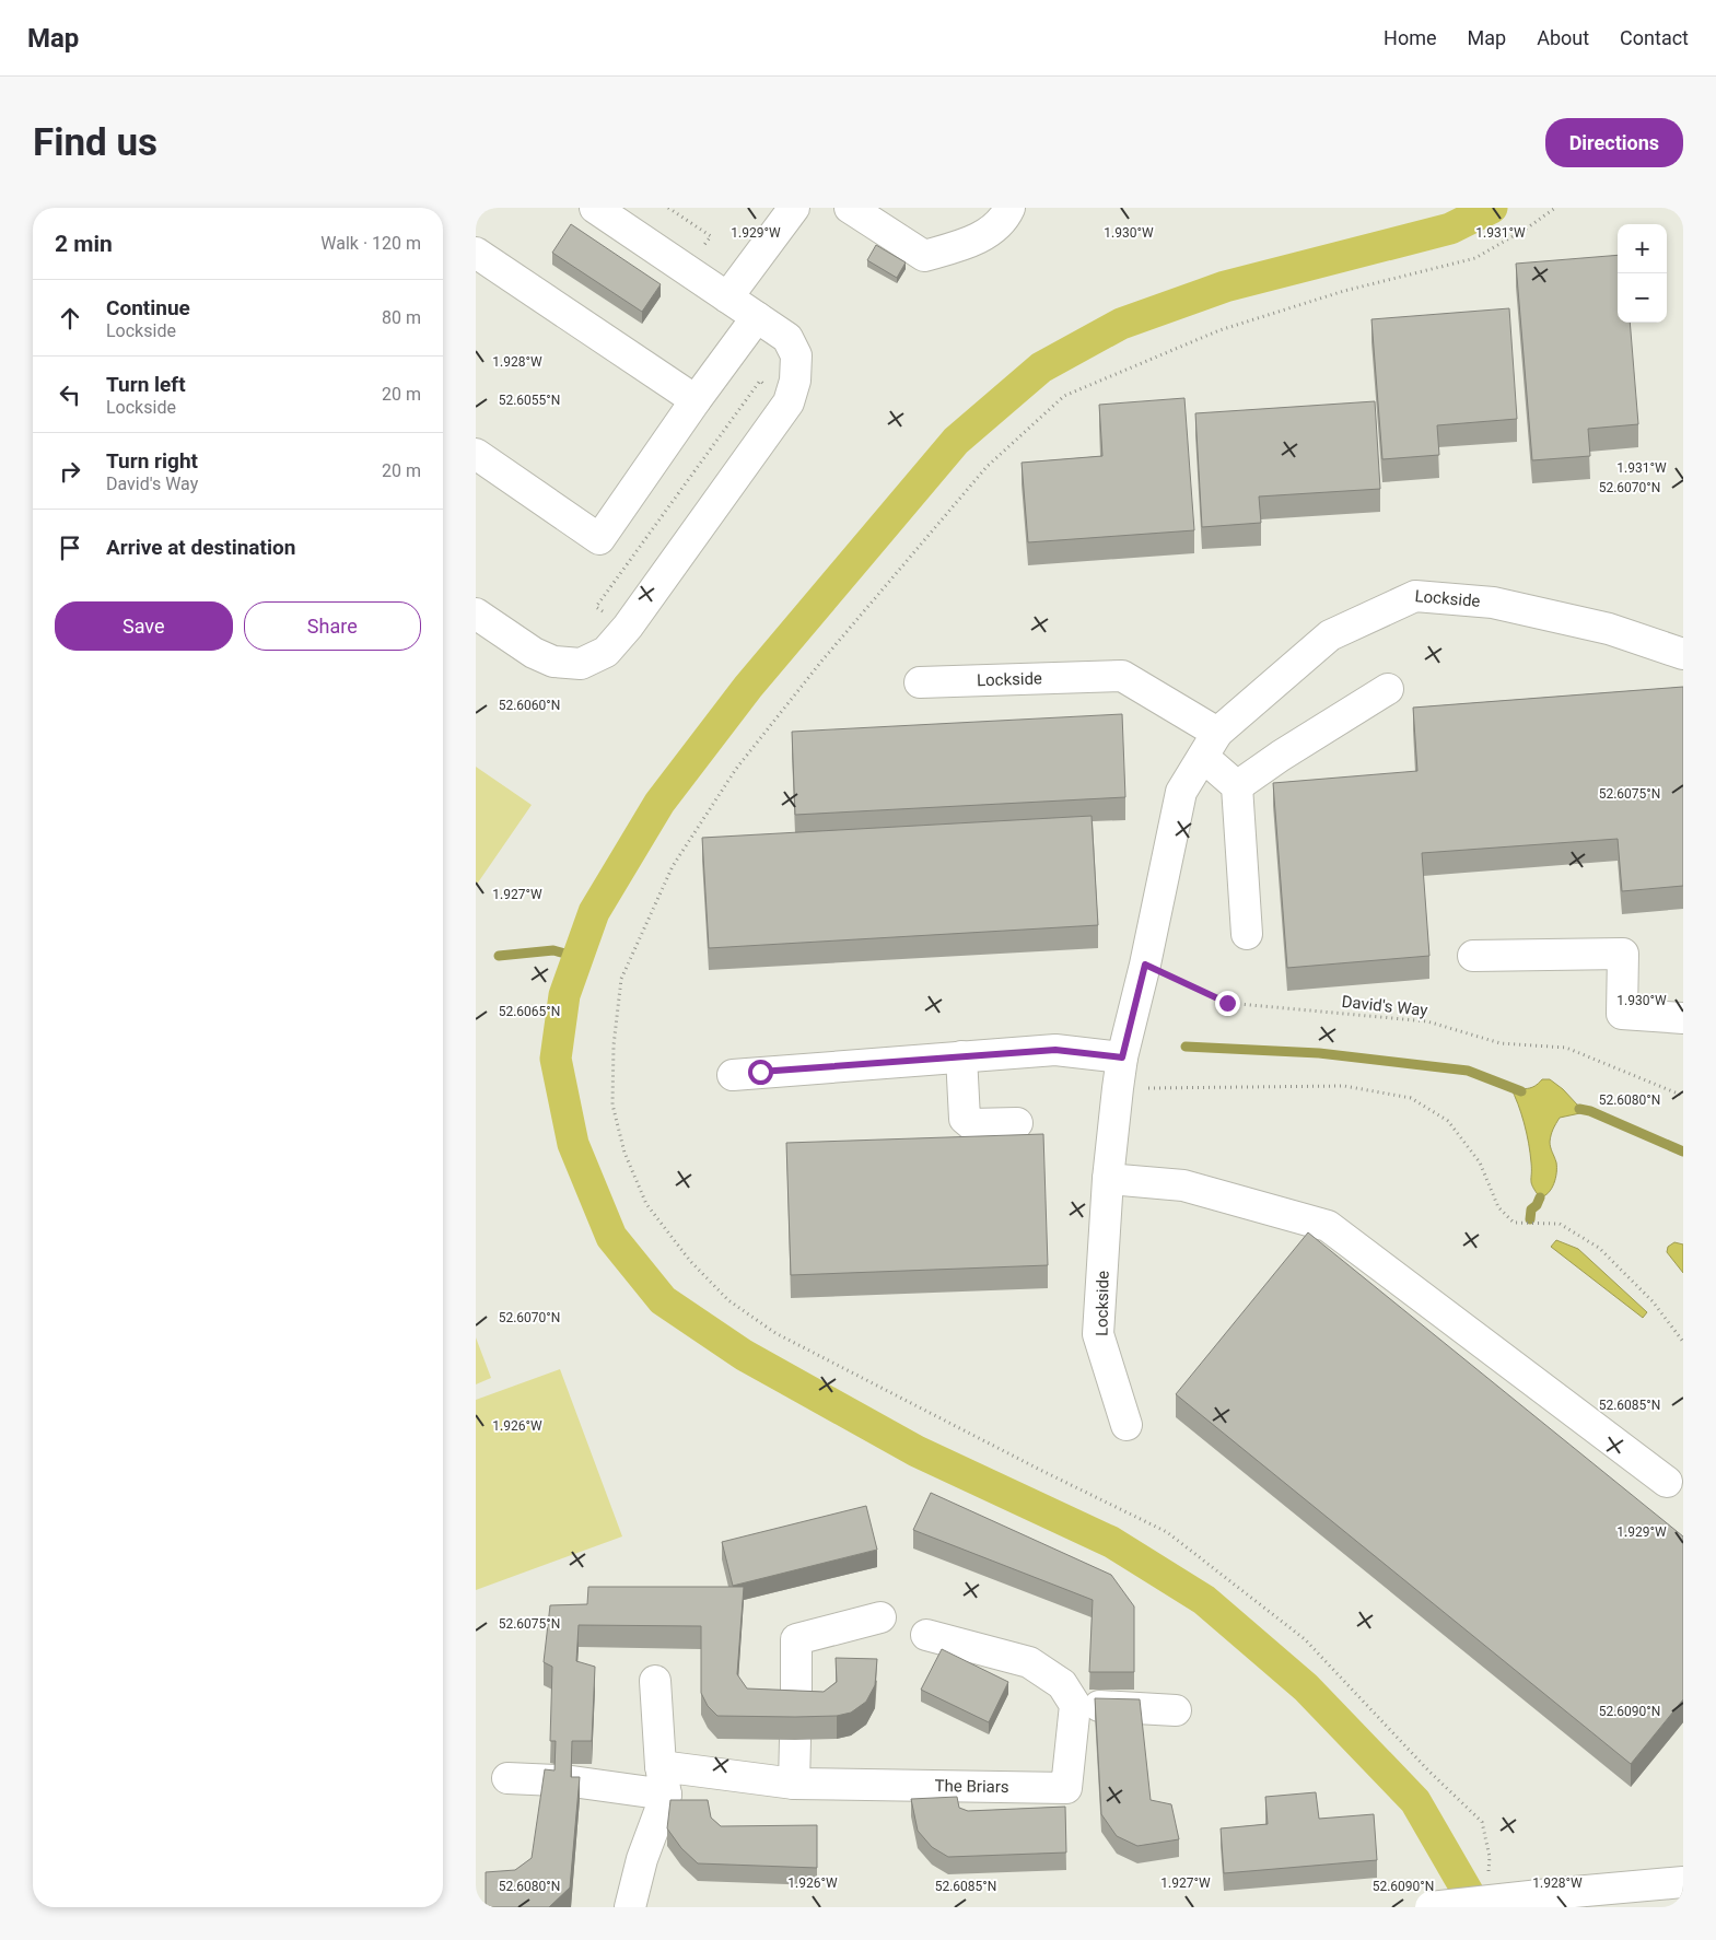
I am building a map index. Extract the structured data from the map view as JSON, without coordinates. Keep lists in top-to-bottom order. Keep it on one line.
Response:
{"streets":{"street":["Lockside","The Briars"],"path":["David's Way"]},"crossings":[["Lockside","David's Way"]],"page":{"header":"Map","nav":["Home","Map","About","Contact"],"buttons":["Directions",["Save","Share"]],"title":"Find us","heading":["2 min","Walk · 120 m"],"map_buttons":["+","−"],"list":[["Continue","Lockside","80 m"],["Turn left","Lockside","20 m"],["Turn right","David's Way","20 m"],"Arrive at destination"]},"coordinates":["1.929°W","1.930°W","1.931°W","1.928°W","52.6055°N","52.6070°N","52.6060°N","52.6075°N","1.927°W","52.6065°N","52.6080°N","52.6085°N","1.926°W","52.6090°N"]}
